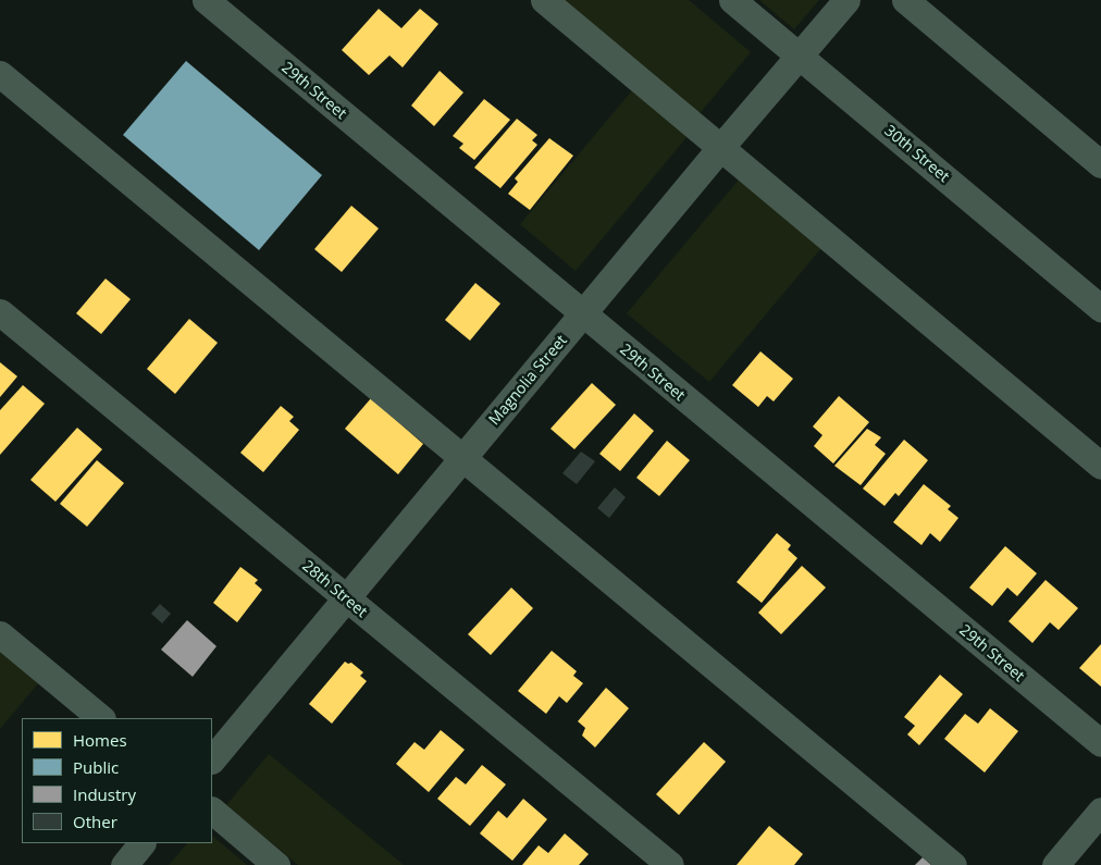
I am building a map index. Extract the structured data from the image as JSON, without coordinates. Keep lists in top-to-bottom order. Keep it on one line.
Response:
{"streets":{"street":["29th Street","30th Street","Magnolia Street","28th Street"]},"crossings":[["29th Street","Magnolia Street"],["30th Street","Magnolia Street"],["Magnolia Street","28th Street"]],"legend":["Homes","Public","Industry","Other"]}
